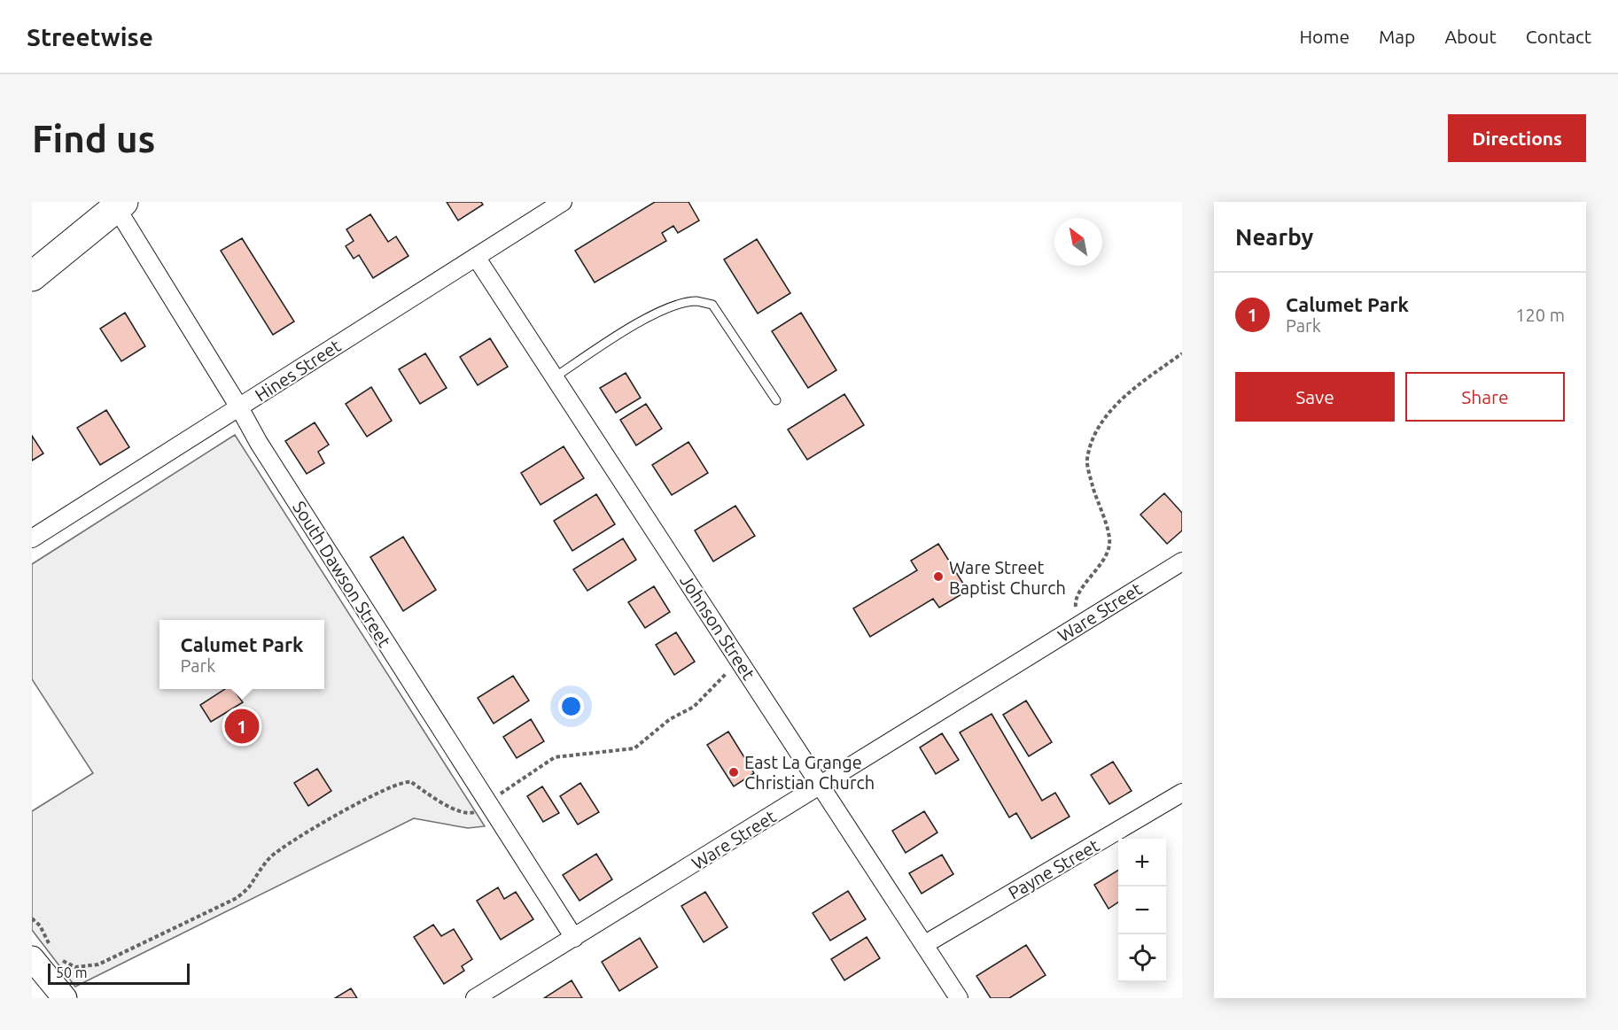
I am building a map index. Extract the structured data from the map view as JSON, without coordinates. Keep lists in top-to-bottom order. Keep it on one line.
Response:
{"streets":{"street":["Hines Street","South Dawson Street","Ware Street","Johnson Street","Payne Street"]},"crossings":[["Hines Street","South Dawson Street"],["Hines Street","Johnson Street"],["South Dawson Street","Ware Street"],["Ware Street","Johnson Street"],["Johnson Street","Payne Street"]],"places":["Ware Street Baptist Church","East La Grange Christian Church"],"scale_bar":"50 m","north":"top left","page":{"header":"Streetwise","nav":["Home","Map","About","Contact"],"buttons":["Directions",["Save","Share"]],"title":"Find us","heading":"Nearby","list":[{"mark":"1","name":"Calumet Park","note":"Park","value":"120 m"}],"popup":["Calumet Park","Park"],"pins":"1","map_buttons":["+","−"],"scale":"50 m"}}
